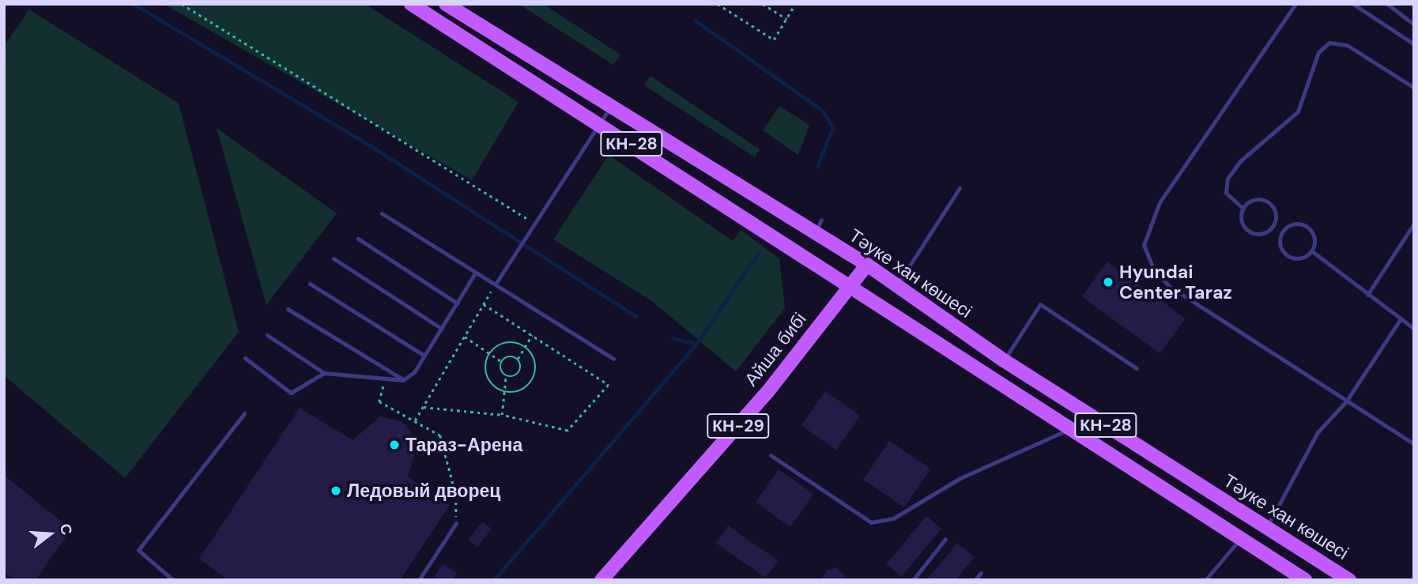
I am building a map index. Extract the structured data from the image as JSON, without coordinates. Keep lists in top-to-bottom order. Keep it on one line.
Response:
{"streets":{"main road":["КН-28","Тәуке хан көшесі","Айша бибі","КН-29"]},"crossings":[["КН-28","Айша бибі"],["Тәуке хан көшесі","Айша бибі"]],"places":["Hyundai Center Taraz","Тараз-Арена","Ледовый дворец"],"north":"right"}
